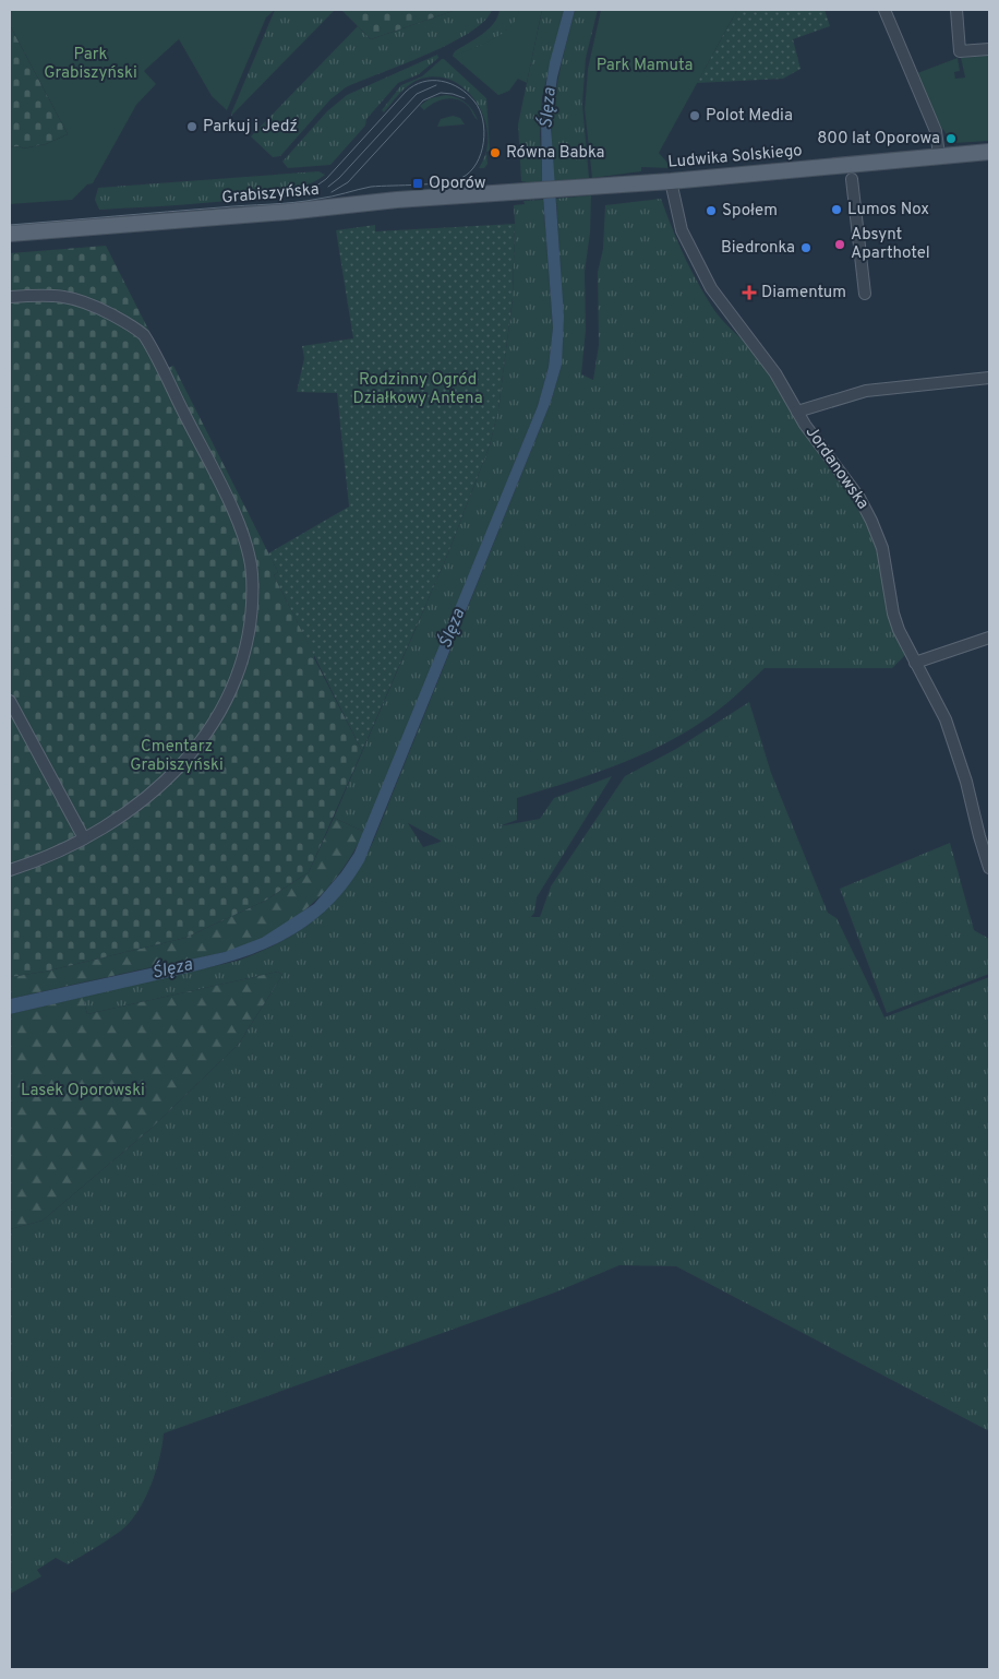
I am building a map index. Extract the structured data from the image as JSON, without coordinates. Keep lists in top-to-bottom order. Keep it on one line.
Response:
{"streets":{"main road":["Ludwika Solskiego","Grabiszyńska"],"street":["Jordanowska"]},"crossings":[["Ludwika Solskiego","Grabiszyńska"],["Ludwika Solskiego","Jordanowska"]],"water":["Ślęza"],"parks":["Park Grabiszyński","Park Mamuta","Rodzinny Ogród Działkowy Antena","Cmentarz Grabiszyński","Lasek Oporowski"],"places":{"other":["Polot Media","Parkuj i Jedź","800 lat Oporowa","Równa Babka","Lumos Nox","Społem","Absynt Aparthotel","Biedronka"],"transit":["Oporów"],"health":["Diamentum"]}}
